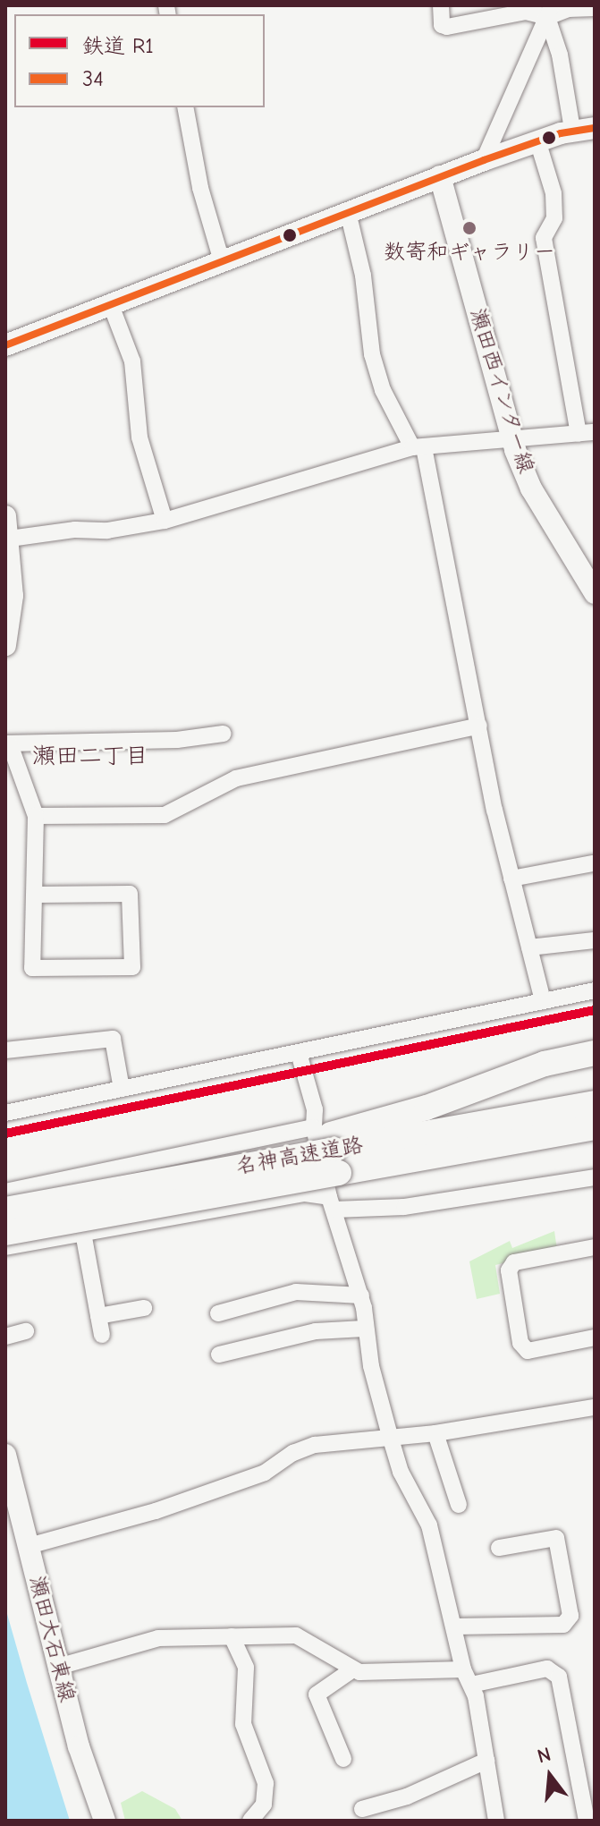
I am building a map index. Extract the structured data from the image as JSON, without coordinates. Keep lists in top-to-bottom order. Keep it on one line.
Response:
{"streets":{"highway":["名神高速道路"],"main road":["瀬田西インター線","瀬田大石東線"]},"districts":["瀬田二丁目"],"places":["数寄和ギャラリー"],"lines":["transit line 34","rail line R1"],"legend":["鉄道 R1","34"],"north":"top"}
